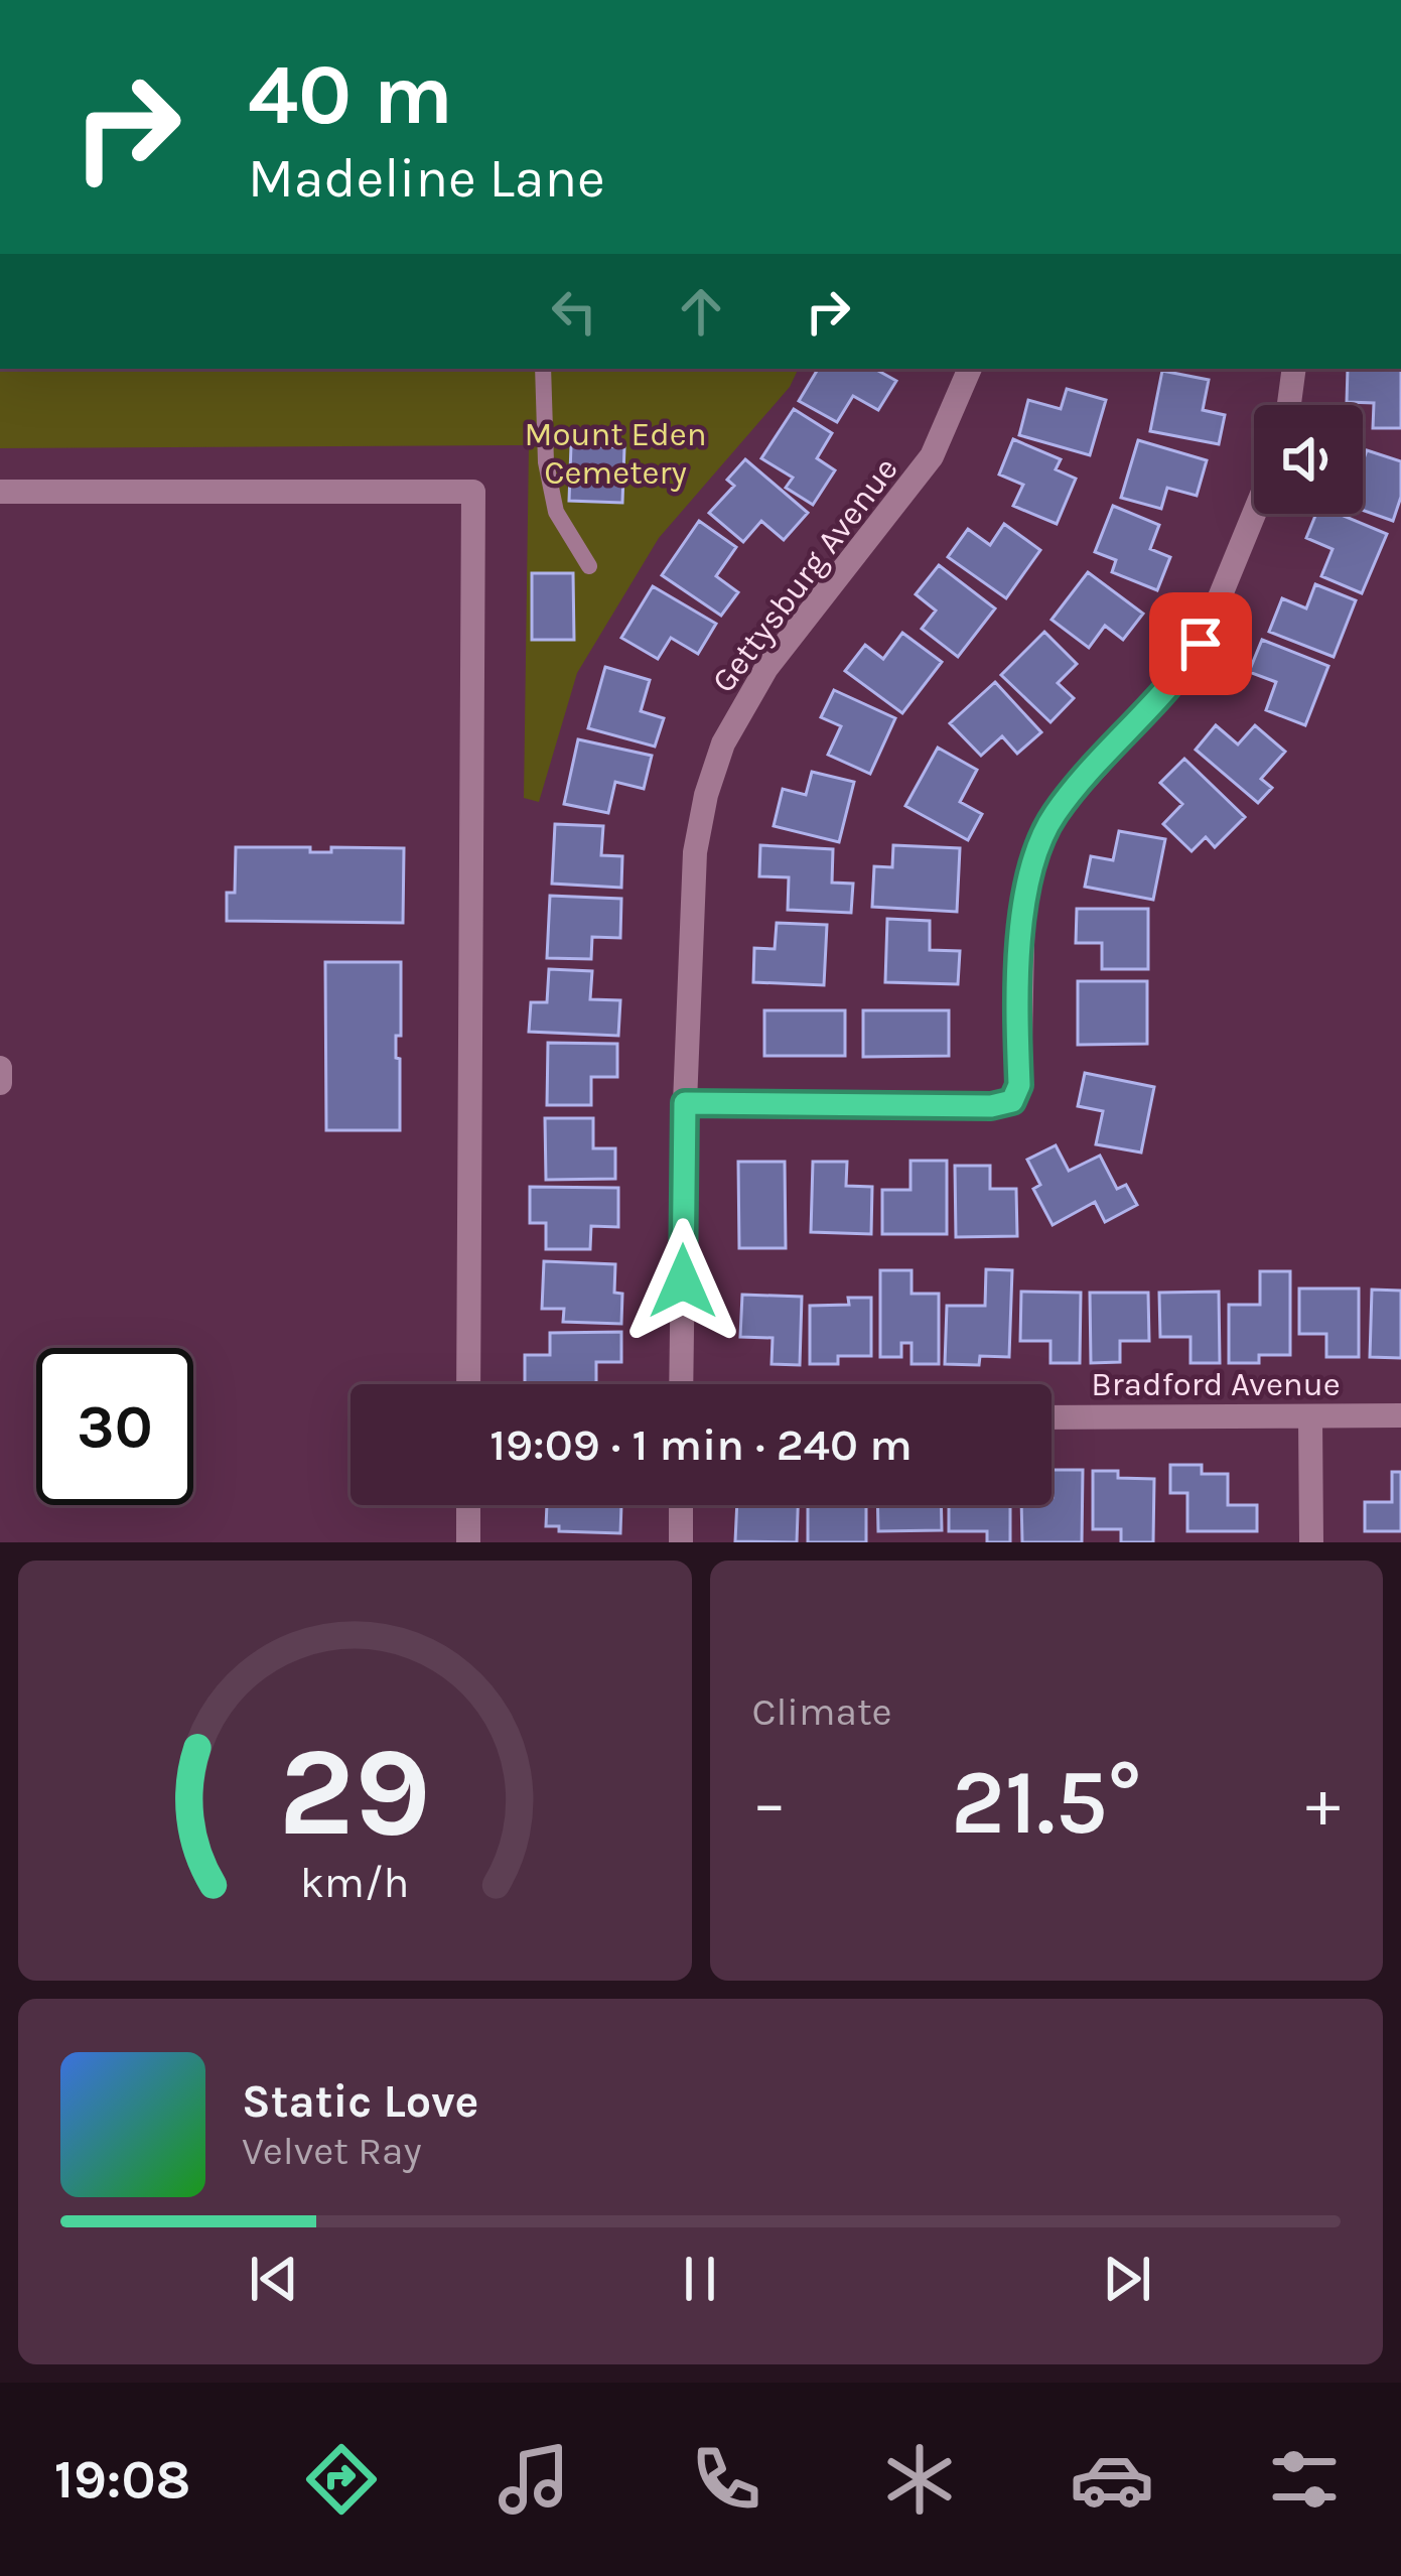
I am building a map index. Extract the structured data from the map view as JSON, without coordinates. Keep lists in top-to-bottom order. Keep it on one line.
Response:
{"streets":{"street":["Gettysburg Avenue","Bradford Avenue"]},"parks":["Mount Eden Cemetery"],"page":{"turn":["40 m","Madeline Lane"],"limit":"30","trip":"19:09 · 1 min · 240 m","tile":"Climate","heat":["−","21.5°","+"],"song":["Static Love","Velvet Ray"],"tabs":"19:08","gauge":["29","km/h"]}}
